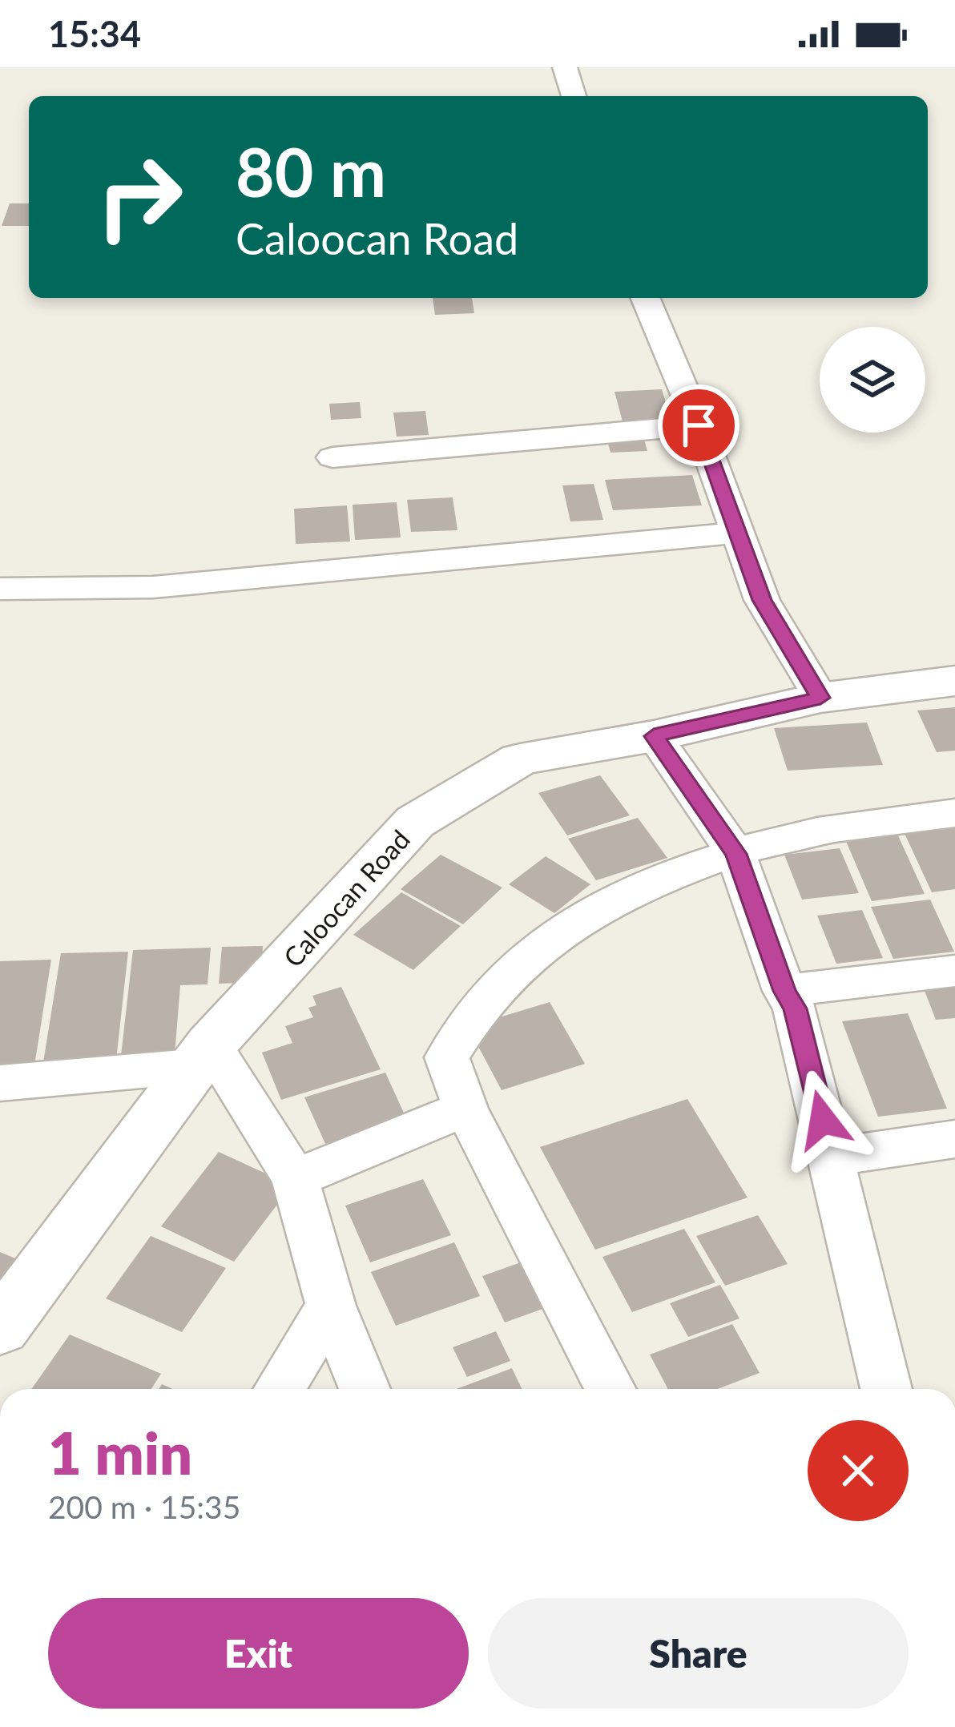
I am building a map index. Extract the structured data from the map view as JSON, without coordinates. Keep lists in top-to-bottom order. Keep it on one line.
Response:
{"streets":{"street":["Caloocan Road"]},"page":{"status":"15:34","turn":["80 m","Caloocan Road"],"heading":["1 min","200 m · 15:35"],"buttons":["Exit","Share"]}}
